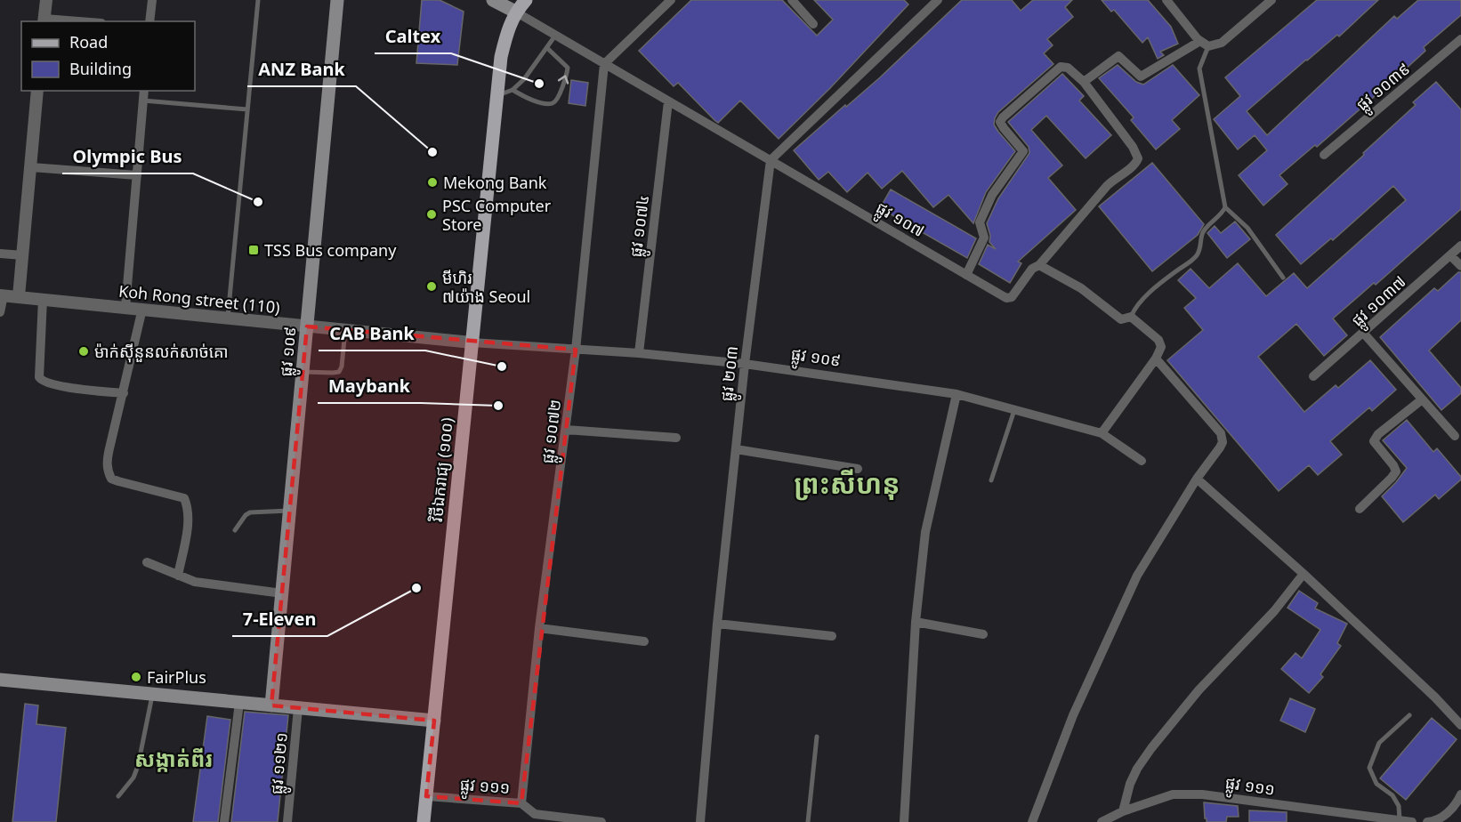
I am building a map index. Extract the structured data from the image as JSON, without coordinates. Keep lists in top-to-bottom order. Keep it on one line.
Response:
{"streets":{"main road":["ផ្លូវ ១០៩","វិថីឯករាជ្យ (១០០)"],"street":["ផ្លូវ ១០៣៩","ផ្លូវ ១០៧","ផ្លូវ ១០៧៤","Koh Rong street (110)","ផ្លូវ ១០៣៧","ផ្លូវ ២០៣","ផ្លូវ ១០៧២","ផ្លូវ ១១២១","ផ្លូវ ១១១"]},"crossings":[["ផ្លូវ ១០៧","ផ្លូវ ១០៧៤"],["ផ្លូវ ១០៧","ផ្លូវ ២០៣"],["ផ្លូវ ១០៧","ផ្លូវ ១០៧២"],["ផ្លូវ ១០៧","វិថីឯករាជ្យ (១០០)"],["ផ្លូវ ១០៧៤","ផ្លូវ ១០៩"],["Koh Rong street (110)","ផ្លូវ ១០៩"],["Koh Rong street (110)","វិថីឯករាជ្យ (១០០)"],["ផ្លូវ ១០៩","ផ្លូវ ២០៣"],["ផ្លូវ ១០៩","ផ្លូវ ១០៧២"],["ផ្លូវ ១០៩","វិថីឯករាជ្យ (១០០)"],["ផ្លូវ ១០៧២","ផ្លូវ ១១១"],["វិថីឯករាជ្យ (១០០)","ផ្លូវ ១១១"]],"districts":["ព្រះសីហនុ","សង្កាត់ពីរ"],"places":{"other":["Caltex","ANZ Bank","Mekong Bank","Olympic Bus","PSC Computer Store","មីហិរ ៧យ៉ាង Seoul","ម៉ាក់សុីនួនលក់សាច់គោ","CAB Bank","Maybank","7-Eleven","FairPlus"],"transit":["TSS Bus company"]},"legend":["Road","Building"]}
